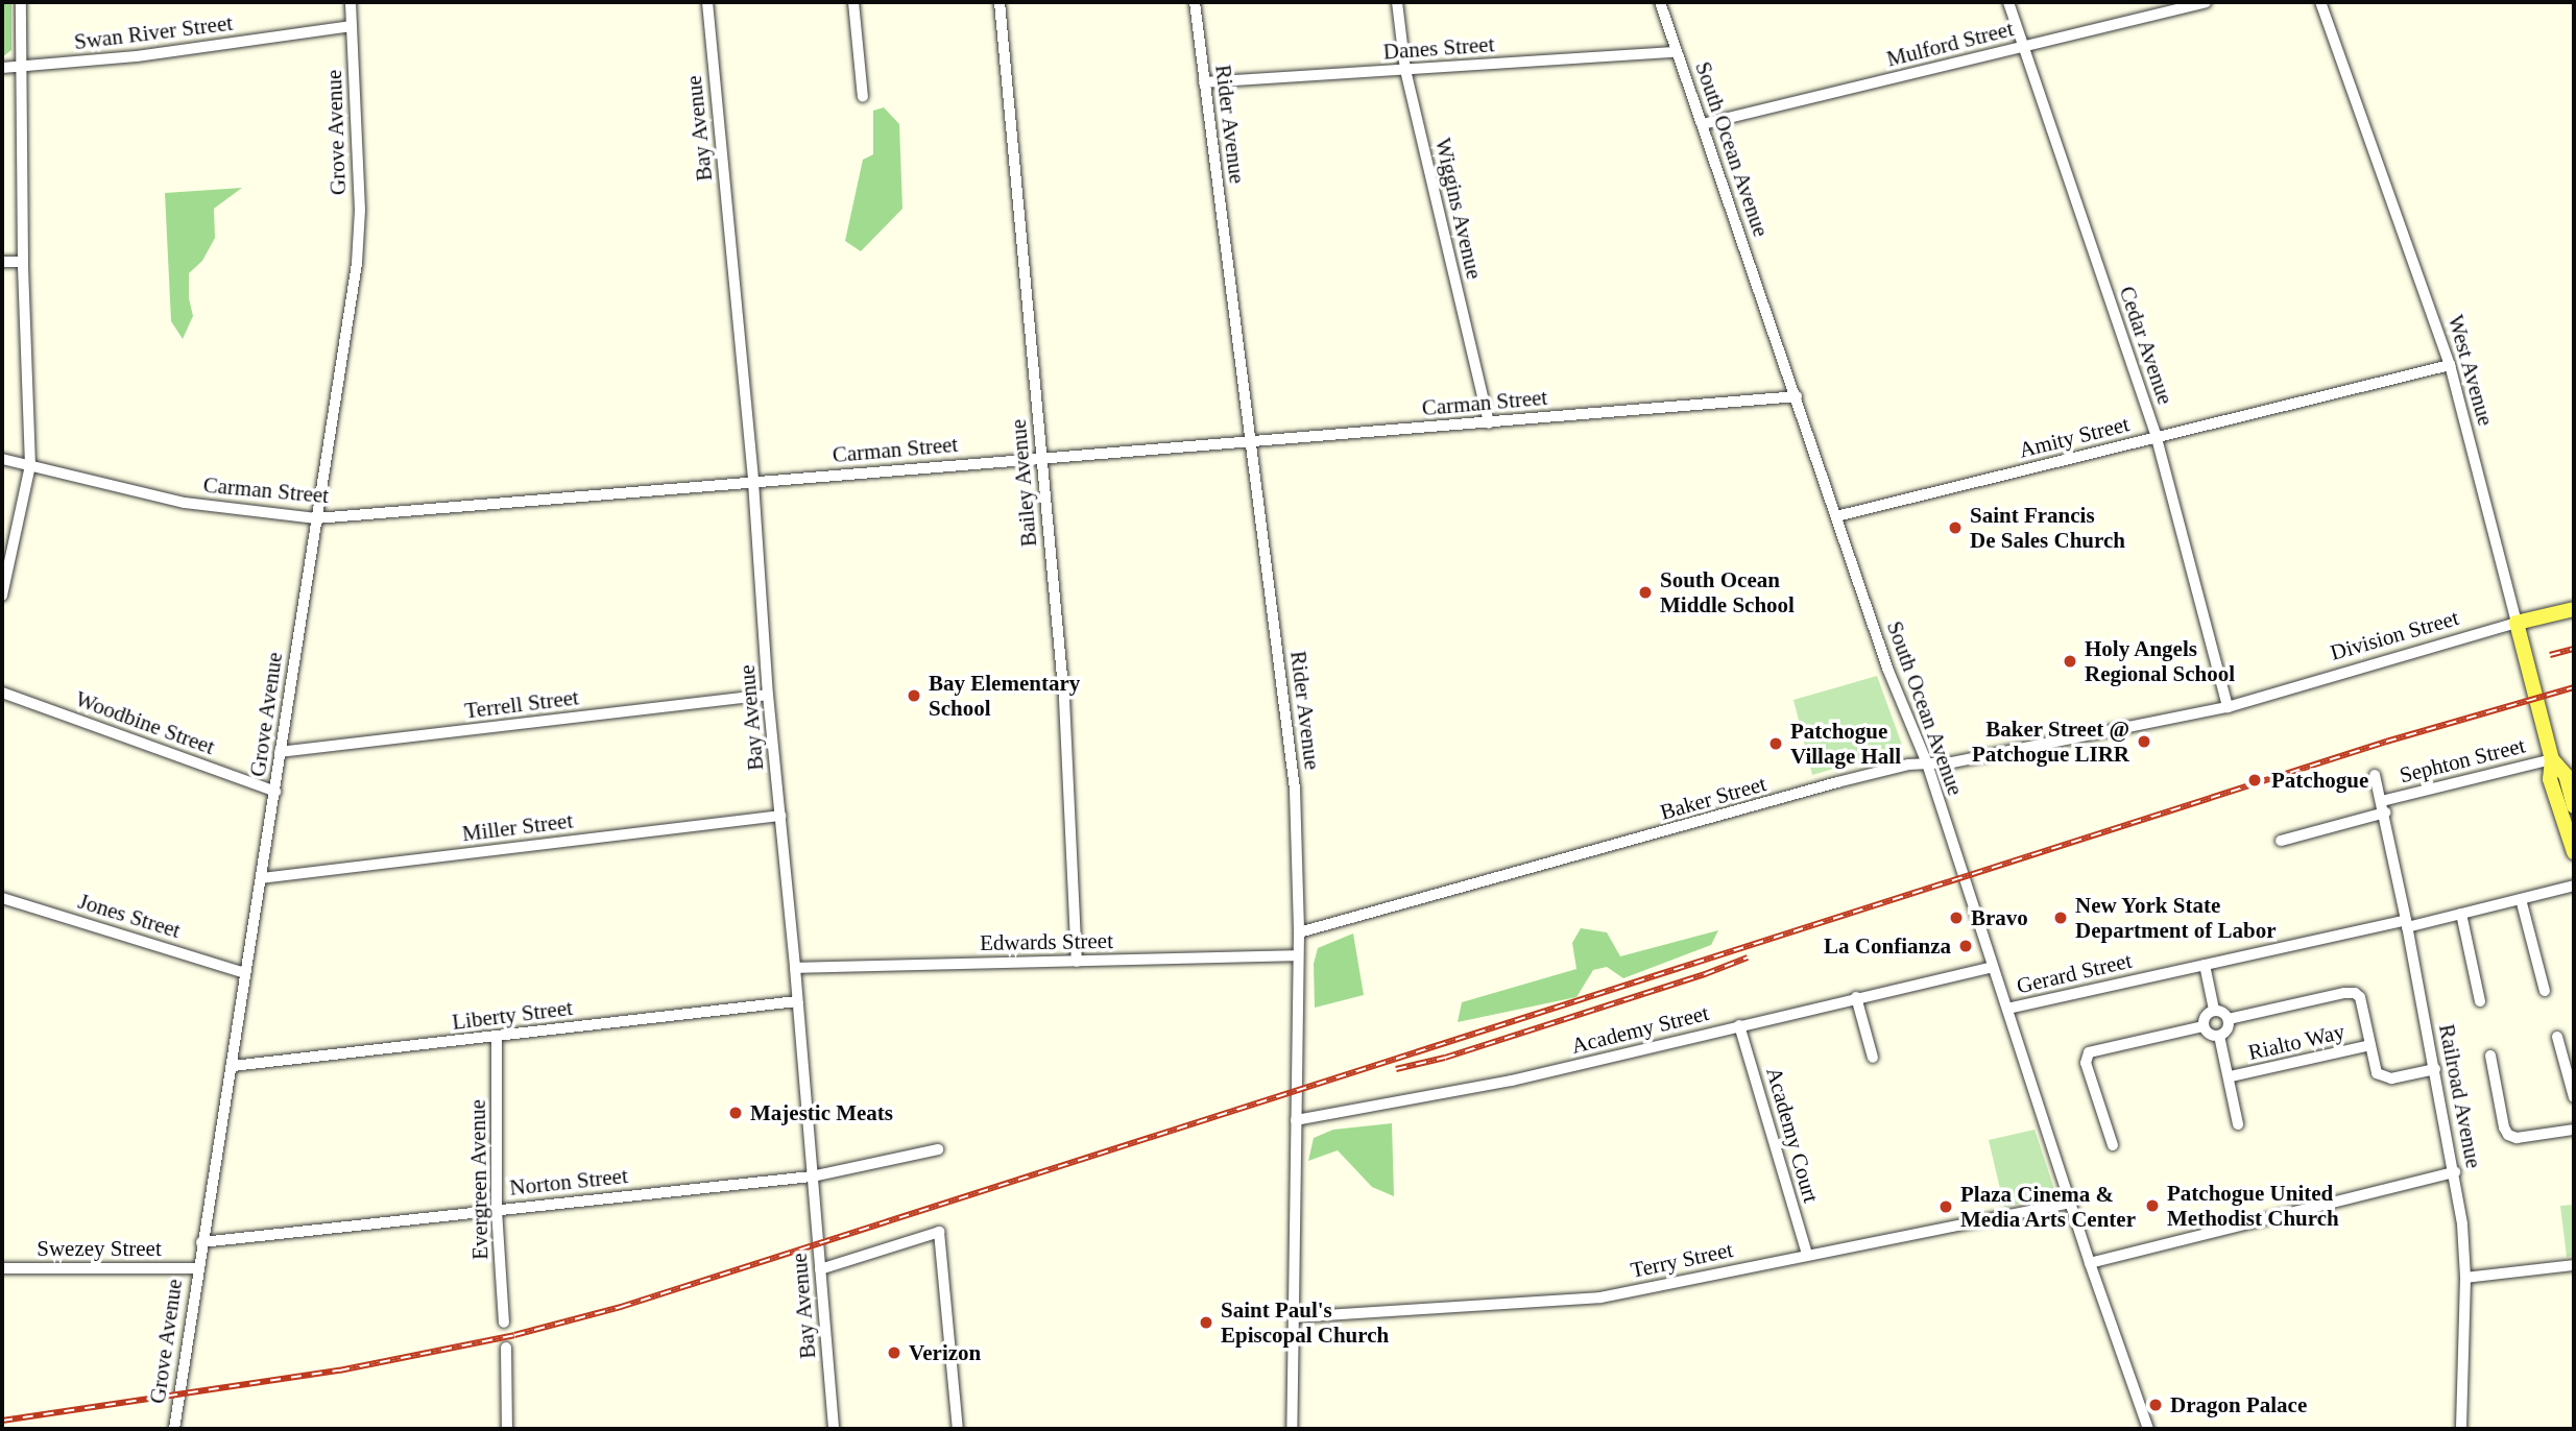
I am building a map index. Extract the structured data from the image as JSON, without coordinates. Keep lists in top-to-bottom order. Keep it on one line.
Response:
{"streets":{"main road":["West Avenue","Division Street"],"street":["Swan River Street","Mulford Street","Danes Street","Rider Avenue","Bay Avenue","Grove Avenue","South Ocean Avenue","Wiggins Avenue","Cedar Avenue","Carman Street","Amity Street","Bailey Avenue","Terrell Street","Woodbine Street","Sephton Street","Baker Street","Miller Street","Jones Street","Edwards Street","Gerard Street","Liberty Street","Academy Street","Rialto Way","Railroad Avenue","Academy Court","Evergreen Avenue","Norton Street","Swezey Street","Terry Street"]},"crossings":[["Swan River Street","Grove Avenue"],["Mulford Street","South Ocean Avenue"],["Mulford Street","Cedar Avenue"],["Danes Street","Rider Avenue"],["Danes Street","South Ocean Avenue"],["Danes Street","Wiggins Avenue"],["Rider Avenue","Carman Street"],["Rider Avenue","Baker Street"],["Rider Avenue","Edwards Street"],["Rider Avenue","Academy Street"],["Rider Avenue","Terry Street"],["Bay Avenue","Carman Street"],["Bay Avenue","Terrell Street"],["Bay Avenue","Miller Street"],["Bay Avenue","Edwards Street"],["Bay Avenue","Liberty Street"],["Bay Avenue","Norton Street"],["Grove Avenue","Carman Street"],["Grove Avenue","Terrell Street"],["Grove Avenue","Woodbine Street"],["Grove Avenue","Miller Street"],["Grove Avenue","Jones Street"],["Grove Avenue","Liberty Street"],["Grove Avenue","Norton Street"],["Grove Avenue","Swezey Street"],["South Ocean Avenue","Carman Street"],["South Ocean Avenue","Amity Street"],["South Ocean Avenue","Baker Street"],["South Ocean Avenue","Gerard Street"],["South Ocean Avenue","Academy Street"],["South Ocean Avenue","Terry Street"],["Wiggins Avenue","Carman Street"],["Cedar Avenue","Amity Street"],["Cedar Avenue","Division Street"],["Cedar Avenue","Baker Street"],["West Avenue","Amity Street"],["West Avenue","Division Street"],["West Avenue","Sephton Street"],["Carman Street","Bailey Avenue"],["Bailey Avenue","Edwards Street"],["Division Street","Baker Street"],["Sephton Street","Railroad Avenue"],["Gerard Street","Railroad Avenue"],["Liberty Street","Evergreen Avenue"],["Academy Street","Academy Court"],["Academy Court","Terry Street"],["Evergreen Avenue","Norton Street"]],"places":["Saint Francis De Sales Church","South Ocean Middle School","Holy Angels Regional School","Bay Elementary School","Baker Street @ Patchogue LIRR","Patchogue Village Hall","Patchogue","Bravo","New York State Department of Labor","La Confianza","Majestic Meats","Patchogue United Methodist Church","Plaza Cinema & Media Arts Center","Saint Paul's Episcopal Church","Verizon","Dragon Palace"]}
